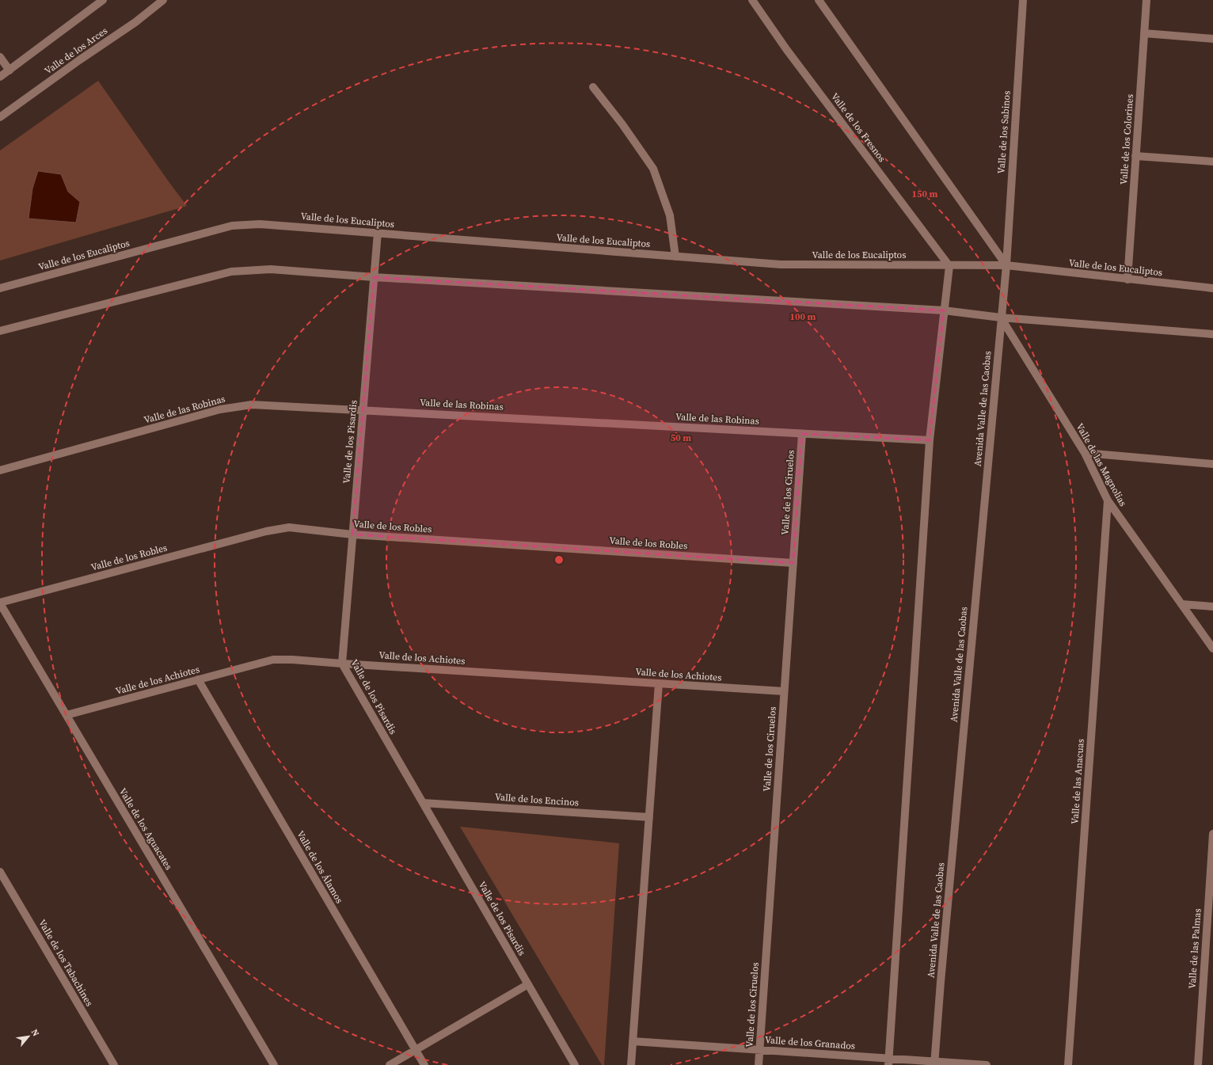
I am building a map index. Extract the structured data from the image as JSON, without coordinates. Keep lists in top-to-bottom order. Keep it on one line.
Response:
{"streets":{"street":["Valle de los Arces","Valle de los Fresnos","Valle de los Sabinos","Valle de los Colorines","Valle de los Eucaliptos","Valle de las Robinas","Avenida Valle de las Caobas","Valle de los Pisardis","Valle de las Magnolias","Valle de los Ciruelos","Valle de los Robles","Valle de los Achiotes","Valle de las Anacuas","Valle de los Encinos","Valle de los Aguacates","Valle de los Álamos","Valle de las Palmas","Valle de los Tabachines","Valle de los Granados"]},"crossings":[["Valle de los Fresnos","Valle de los Eucaliptos"],["Valle de los Sabinos","Valle de los Eucaliptos"],["Valle de los Sabinos","Avenida Valle de las Caobas"],["Valle de los Colorines","Valle de los Eucaliptos"],["Valle de los Eucaliptos","Avenida Valle de las Caobas"],["Valle de los Eucaliptos","Valle de los Pisardis"],["Valle de las Robinas","Valle de los Pisardis"],["Valle de las Robinas","Valle de los Ciruelos"],["Avenida Valle de las Caobas","Valle de las Magnolias"],["Avenida Valle de las Caobas","Valle de los Granados"],["Valle de los Pisardis","Valle de los Robles"],["Valle de los Pisardis","Valle de los Achiotes"],["Valle de los Pisardis","Valle de los Encinos"],["Valle de las Magnolias","Valle de las Anacuas"],["Valle de los Ciruelos","Valle de los Robles"],["Valle de los Ciruelos","Valle de los Achiotes"],["Valle de los Ciruelos","Valle de los Granados"],["Valle de los Robles","Valle de los Aguacates"],["Valle de los Achiotes","Valle de los Aguacates"],["Valle de los Achiotes","Valle de los Álamos"]],"north":"top right","rings":["150 m","100 m","50 m"]}
